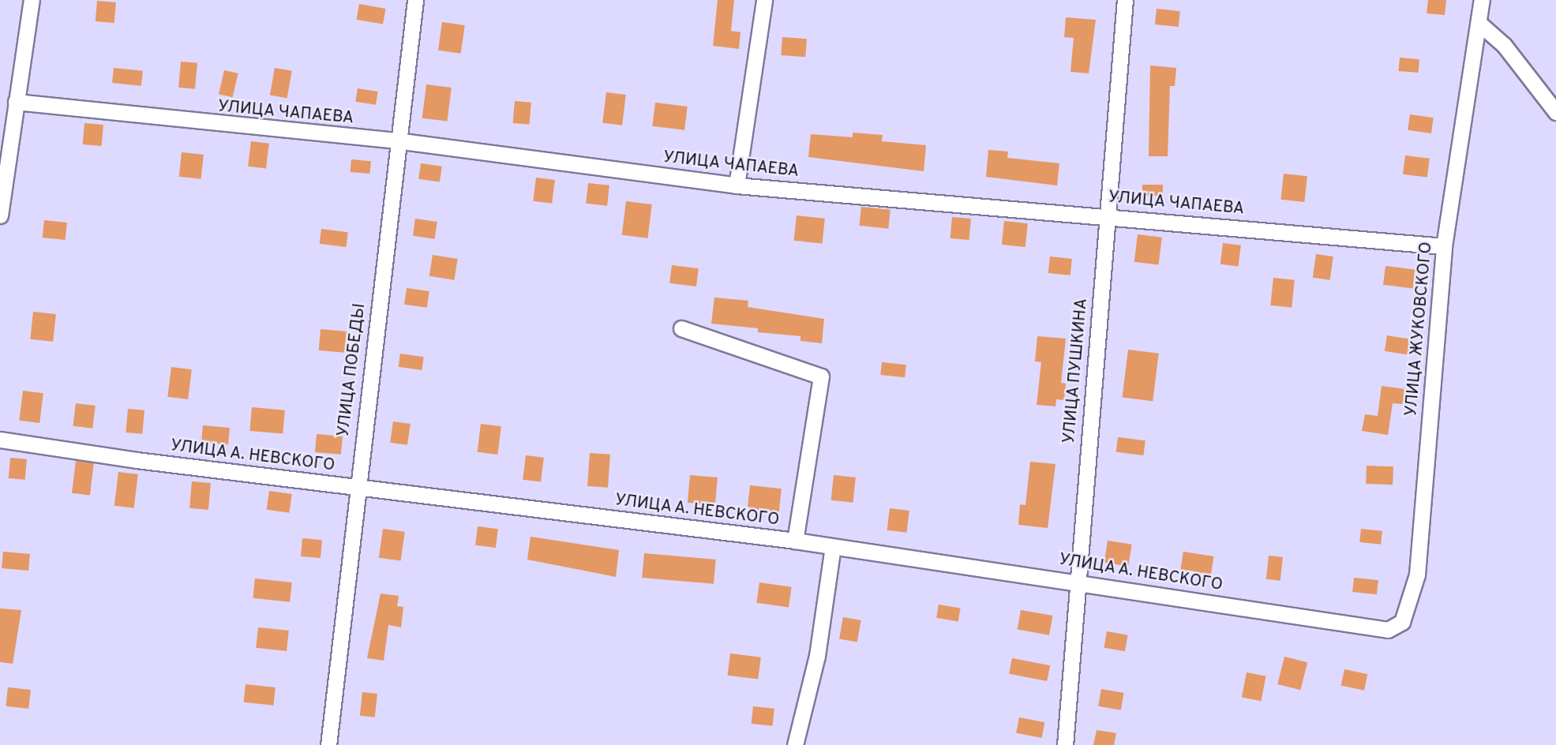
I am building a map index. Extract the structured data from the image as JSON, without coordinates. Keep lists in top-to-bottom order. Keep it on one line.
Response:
{"streets":{"street":["УЛИЦА ЧАПАЕВА","УЛИЦА ЖУКОВСКОГО","УЛИЦА ПОБЕДЫ","УЛИЦА ПУШКИНА","УЛИЦА А. НЕВСКОГО"]},"crossings":[["УЛИЦА ЧАПАЕВА","УЛИЦА ЖУКОВСКОГО"],["УЛИЦА ЧАПАЕВА","УЛИЦА ПОБЕДЫ"],["УЛИЦА ЧАПАЕВА","УЛИЦА ПУШКИНА"],["УЛИЦА ЖУКОВСКОГО","УЛИЦА А. НЕВСКОГО"],["УЛИЦА ПОБЕДЫ","УЛИЦА А. НЕВСКОГО"],["УЛИЦА ПУШКИНА","УЛИЦА А. НЕВСКОГО"]]}
